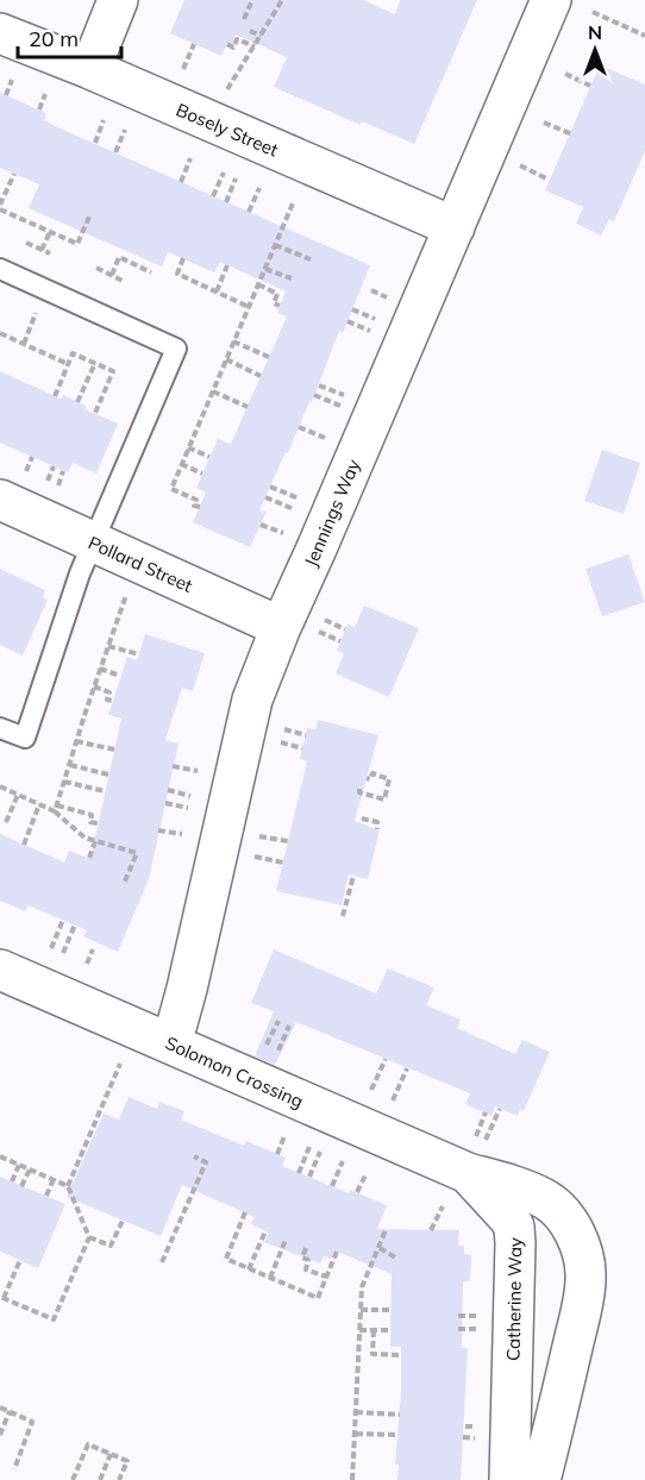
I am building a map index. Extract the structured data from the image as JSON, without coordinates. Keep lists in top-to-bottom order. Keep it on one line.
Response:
{"streets":{"street":["Bosely Street","Jennings Way","Pollard Street","Solomon Crossing","Catherine Way"]},"crossings":[["Bosely Street","Jennings Way"],["Jennings Way","Pollard Street"],["Jennings Way","Solomon Crossing"],["Solomon Crossing","Catherine Way"]],"scale_bar":"20 m","north":"top"}
